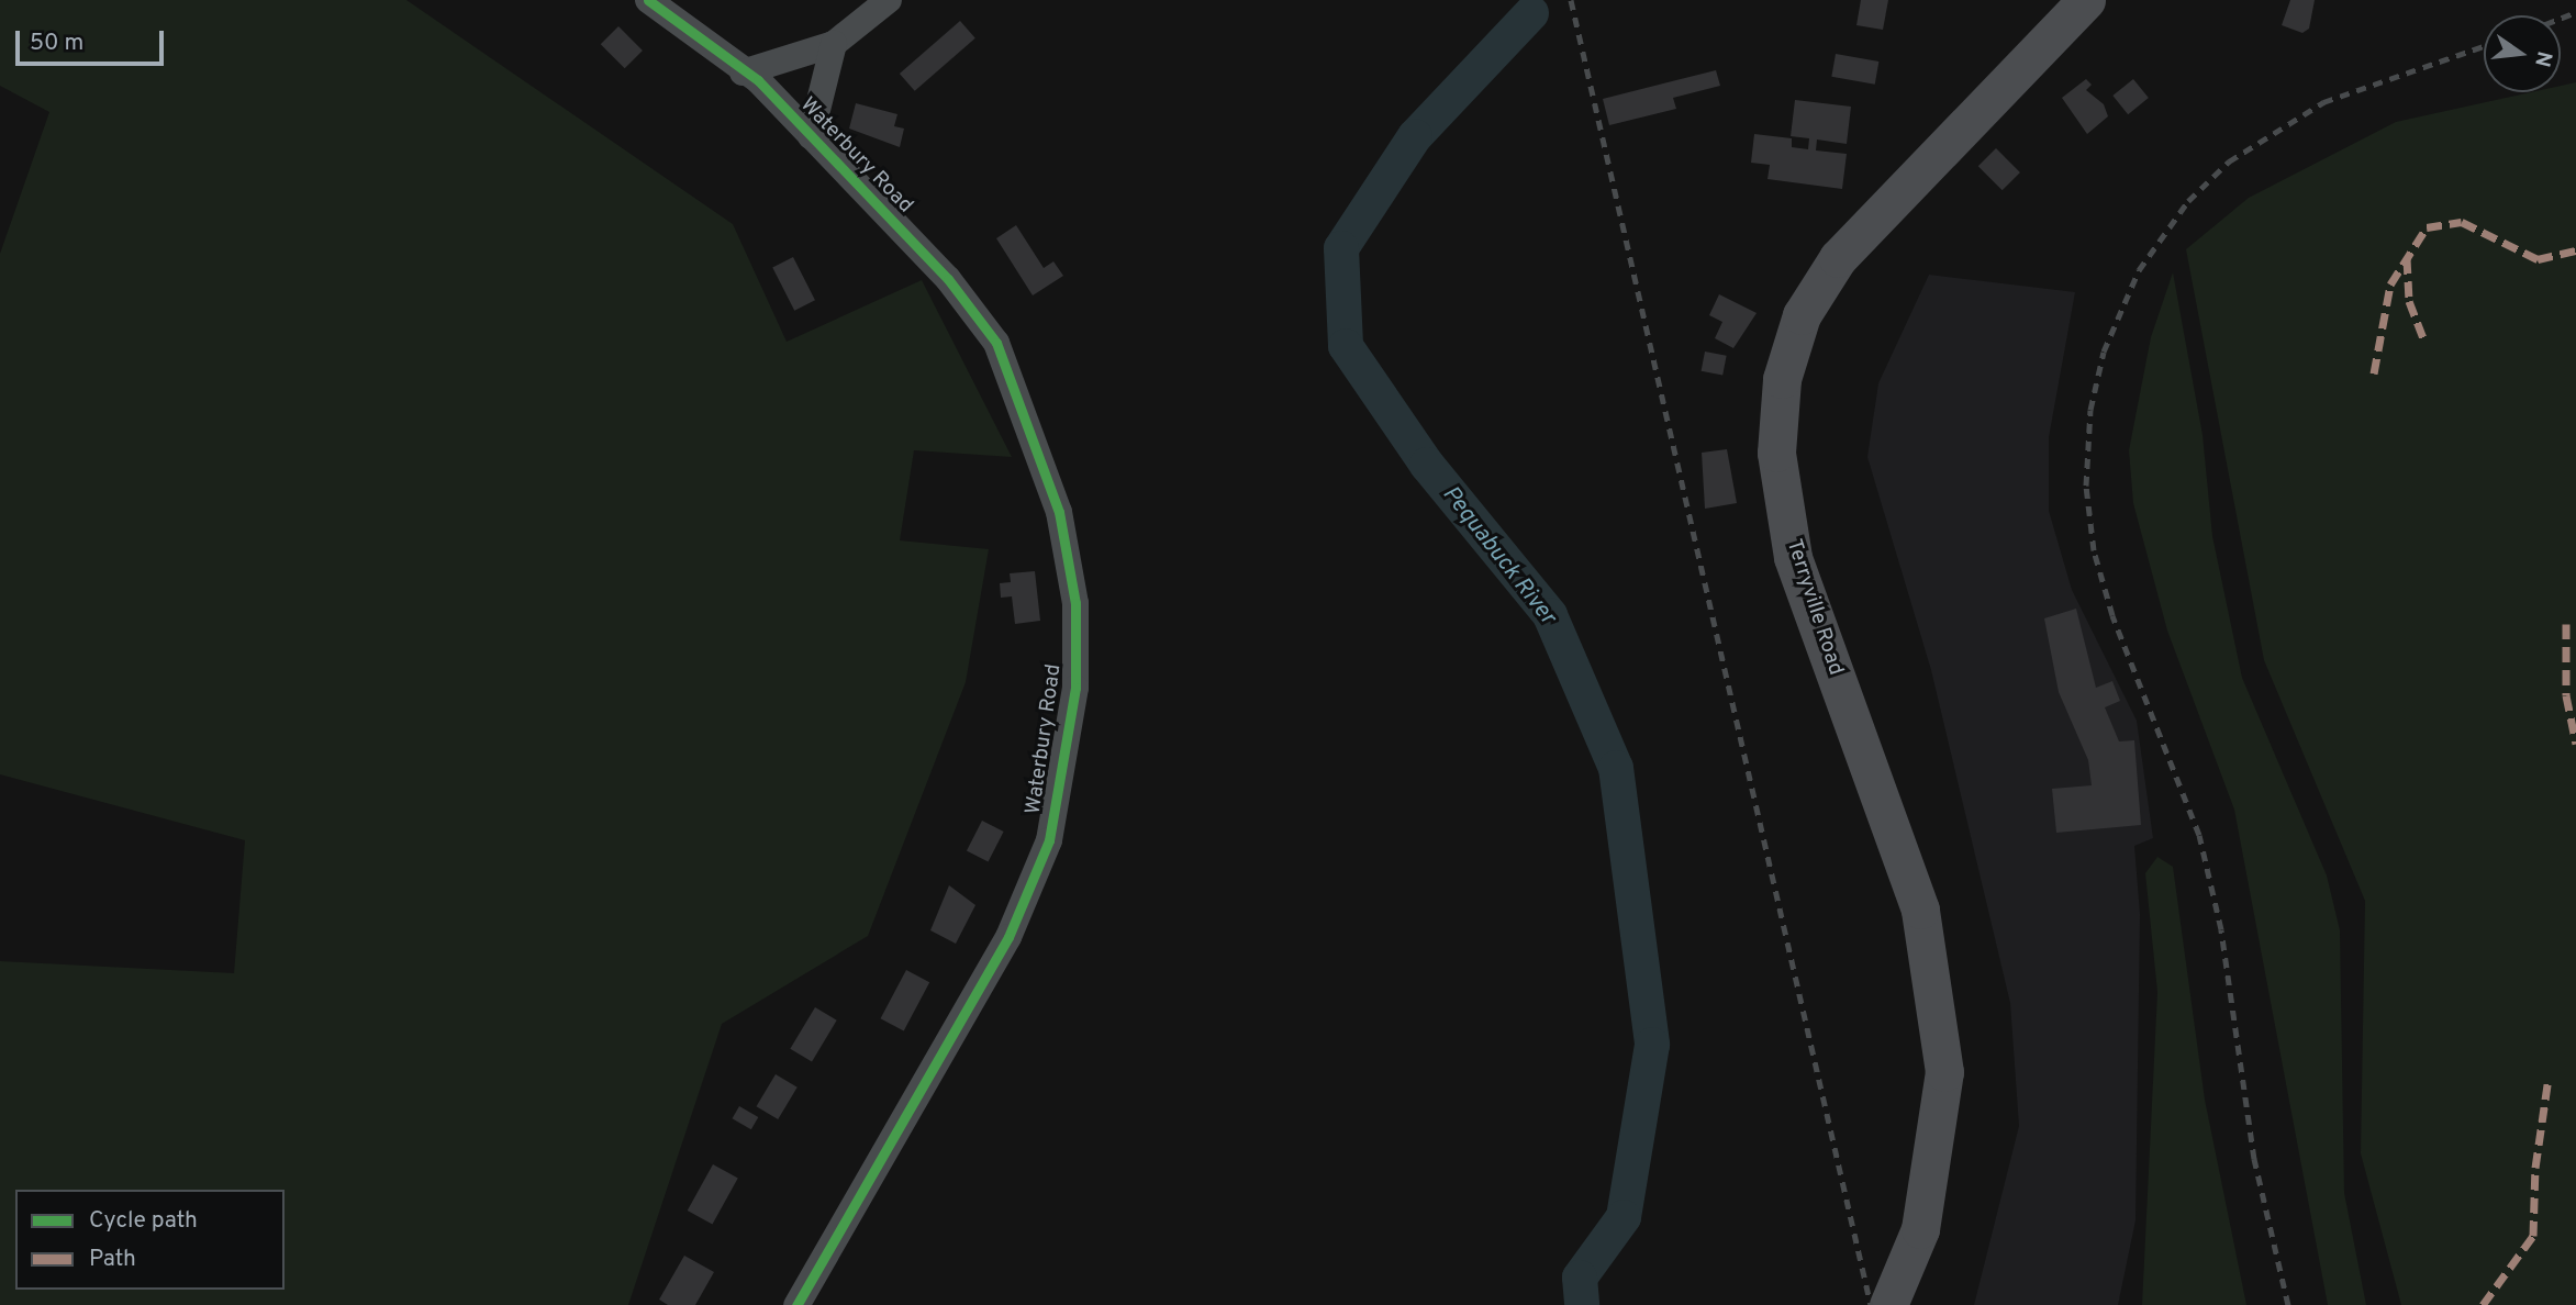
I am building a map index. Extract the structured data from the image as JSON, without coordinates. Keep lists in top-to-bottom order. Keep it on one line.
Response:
{"streets":{"highway":["Terryville Road"],"street":["Waterbury Road"]},"water":["Pequabuck River"],"legend":["Cycle path","Path"],"scale_bar":"50 m","north":"right"}
